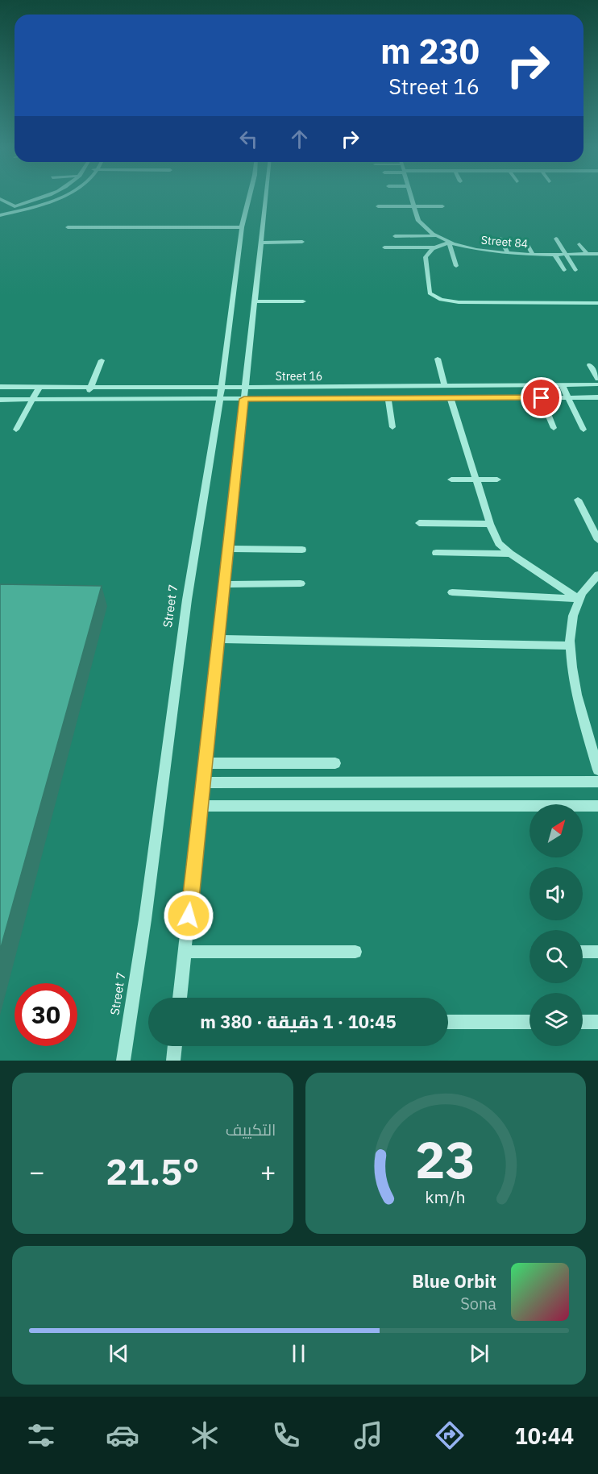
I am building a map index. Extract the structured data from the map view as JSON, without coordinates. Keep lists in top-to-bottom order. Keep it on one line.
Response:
{"streets":{"street":["Street 84","Street 16","Street 7"]},"crossings":[["Street 16","Street 7"]],"north":"top right","page":{"turn":["230 m","Street 16"],"limit":"30","trip":"10:45 · 1 دقيقة · 380 m","tile":"التكييف","heat":["−","21.5°","+"],"song":["Blue Orbit","Sona"],"tabs":"10:44","gauge":["23","km/h"]}}
